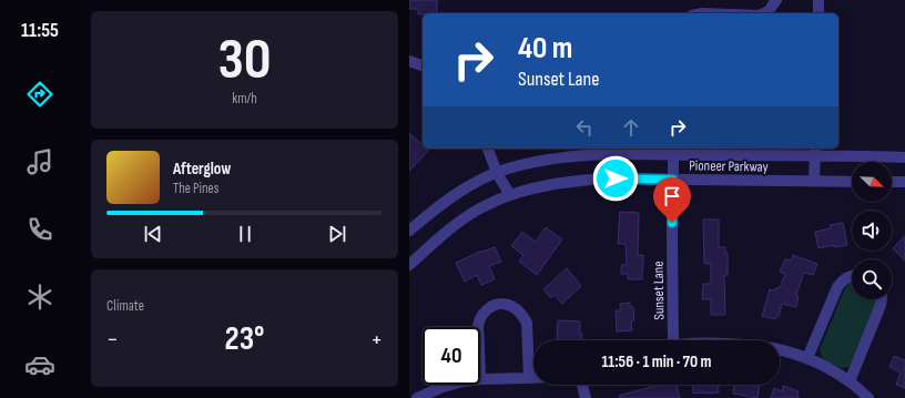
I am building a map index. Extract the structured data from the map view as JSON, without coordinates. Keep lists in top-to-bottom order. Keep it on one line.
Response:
{"streets":{"street":["Pioneer Parkway","Sunset Lane"]},"crossings":[["Pioneer Parkway","Sunset Lane"]],"north":"bottom right","page":{"tabs":"11:55","tile":[["30","km/h"],"Climate"],"turn":["40 m","Sunset Lane"],"song":["Afterglow","The Pines"],"heat":["−","23°","+"],"limit":"40","trip":"11:56 · 1 min · 70 m"}}
